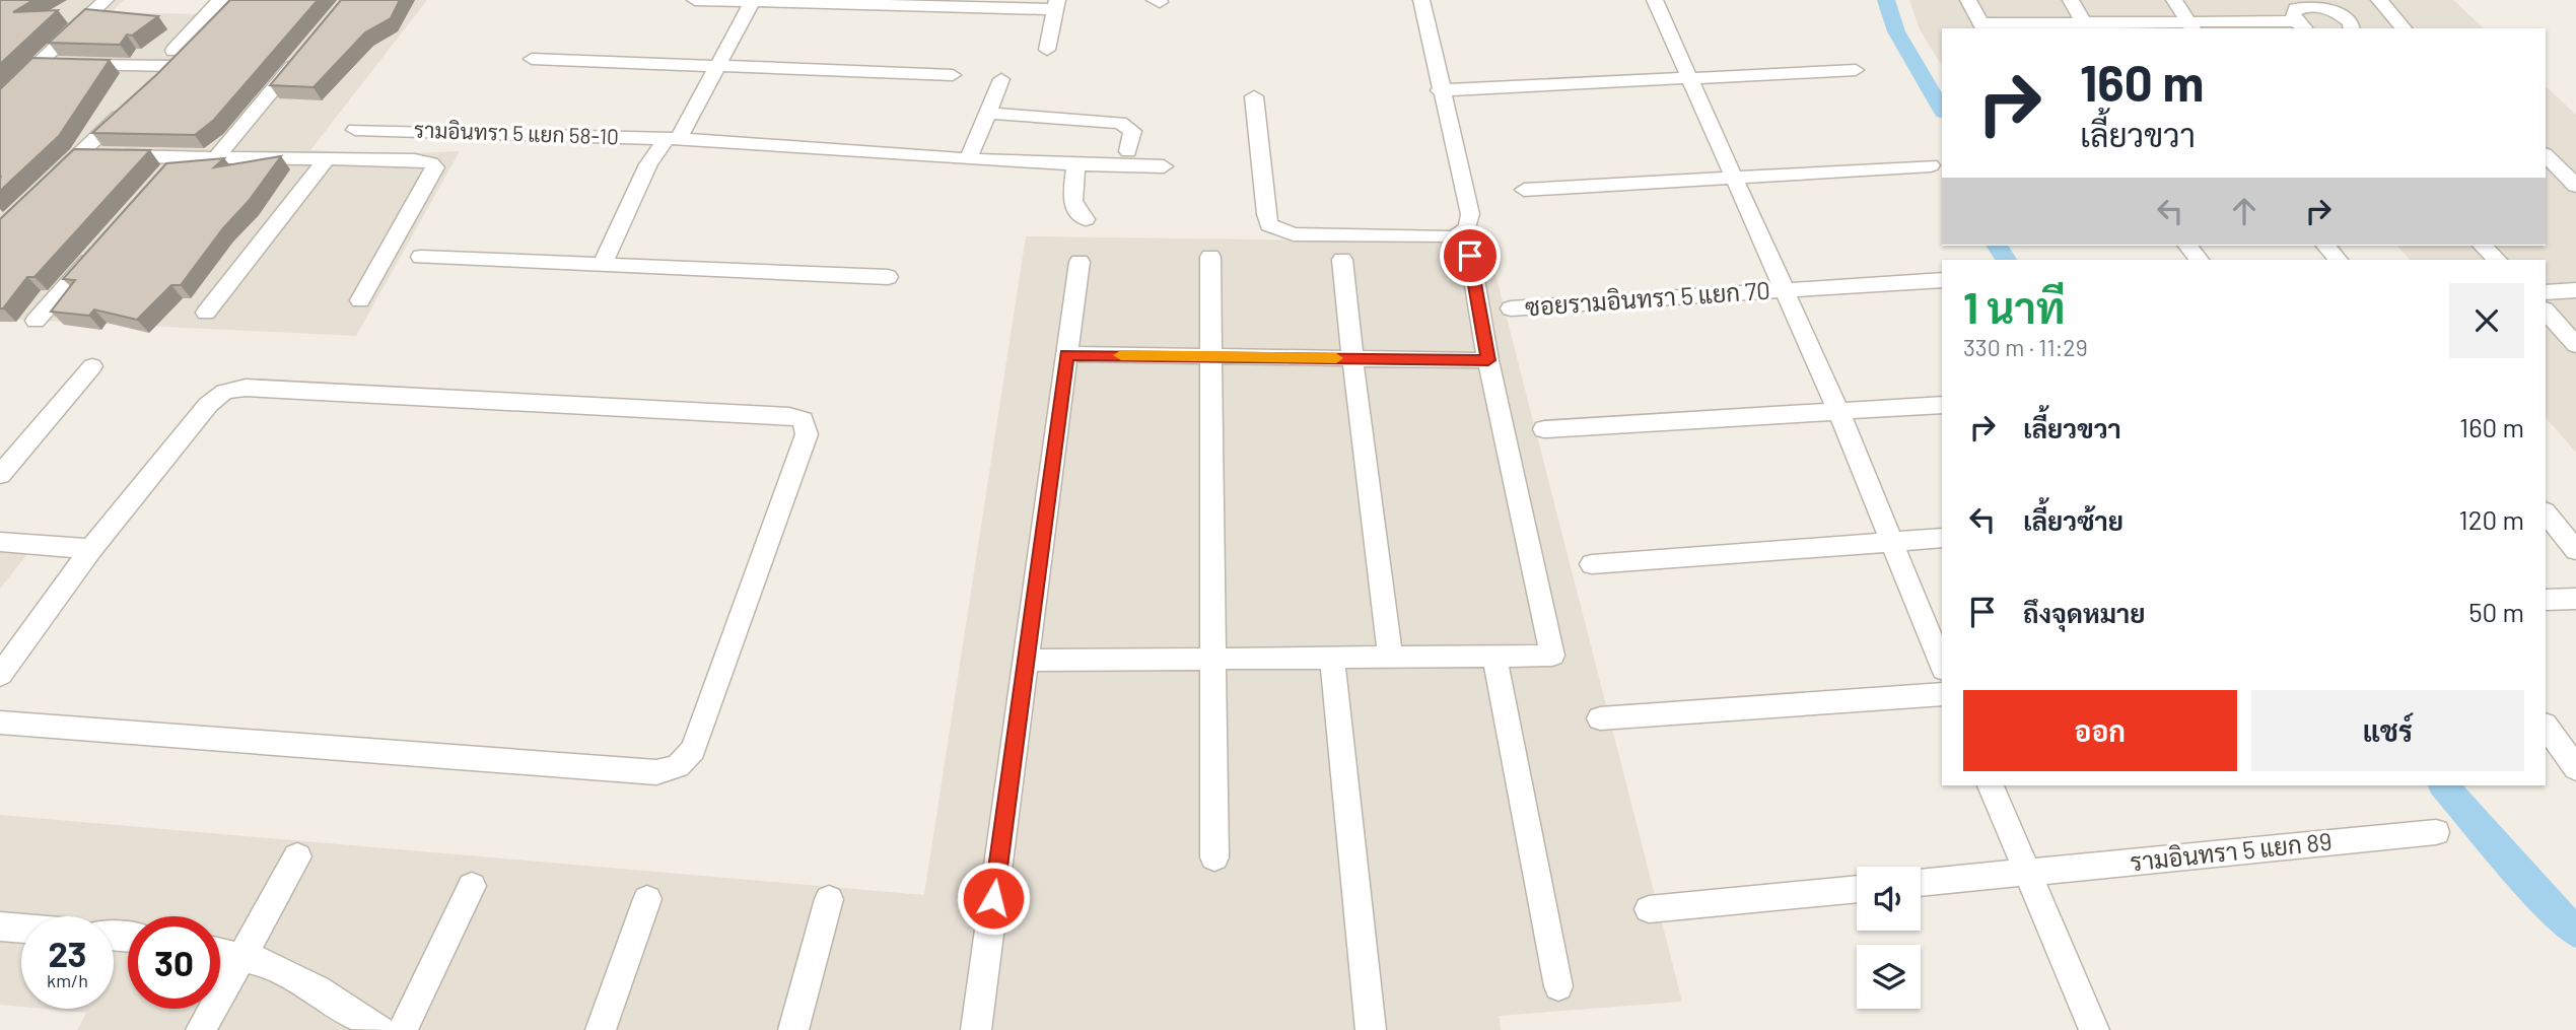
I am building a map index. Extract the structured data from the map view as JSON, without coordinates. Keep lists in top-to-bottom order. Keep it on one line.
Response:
{"streets":{"street":["รามอินทรา 5 แยก 58-10","ซอยรามอินทรา 5 แยก 70","รามอินทรา 5 แยก 89"]},"page":{"turn":["160 m","เลี้ยวขวา"],"heading":["1 นาที","330 m · 11:29"],"list":[{"name":"เลี้ยวขวา","value":"160 m"},{"name":"เลี้ยวซ้าย","value":"120 m"},{"name":"ถึงจุดหมาย","value":"50 m"}],"buttons":["ออก","แชร์"],"speed":"23 km/h","limit":"30"}}
